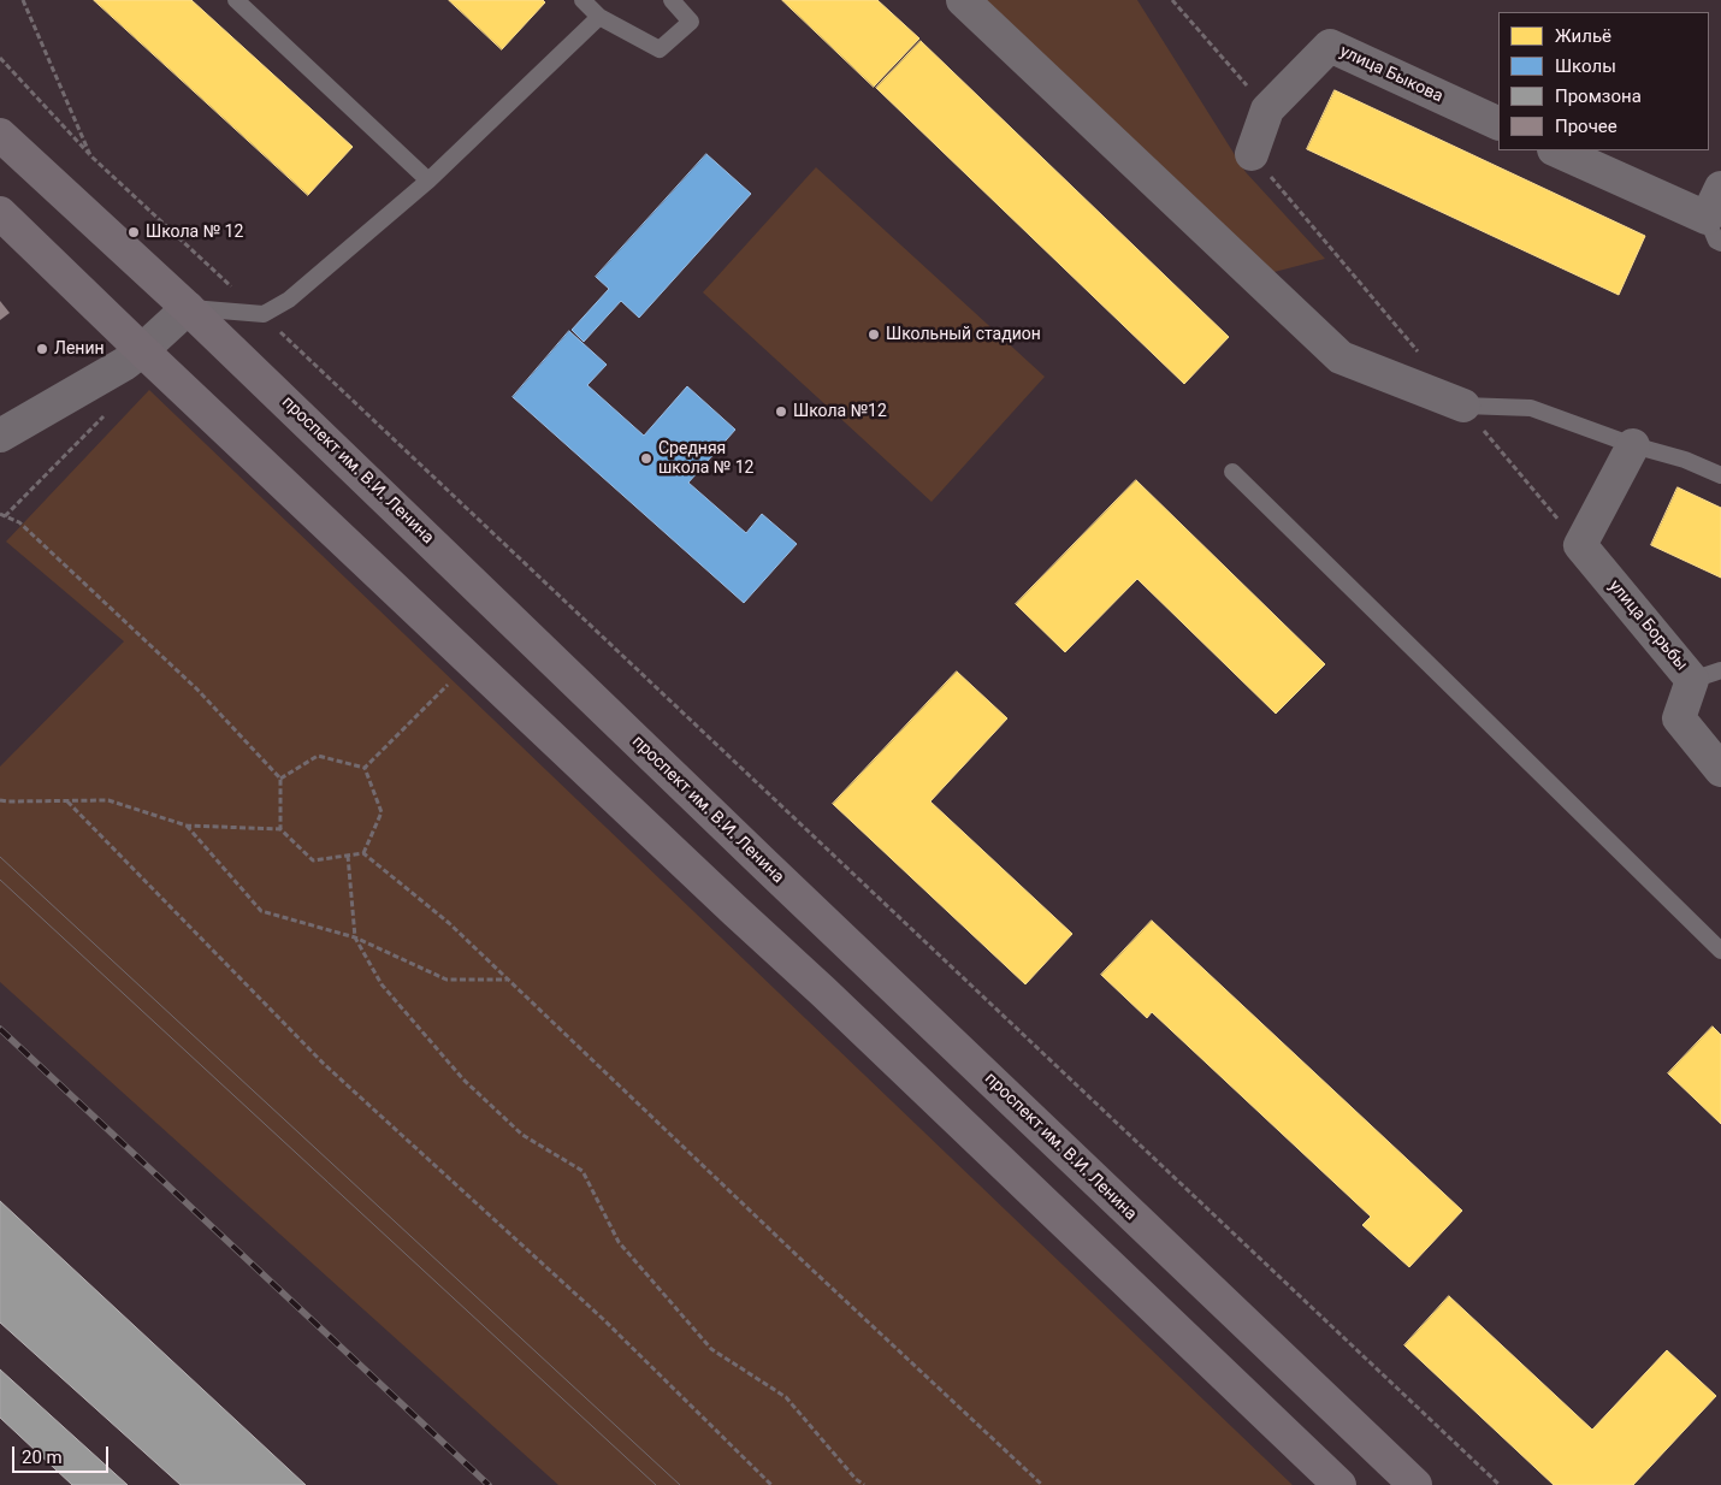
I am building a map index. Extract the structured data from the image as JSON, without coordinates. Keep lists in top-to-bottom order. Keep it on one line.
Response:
{"streets":{"main road":["проспект им. В.И. Ленина"],"street":["улица Быкова","улица Борьбы"]},"places":["Школа № 12","Школьный стадион","Ленин","Школа №12","Средняя школа № 12"],"legend":["Жильё","Школы","Промзона","Прочее"],"scale_bar":"20 m"}
